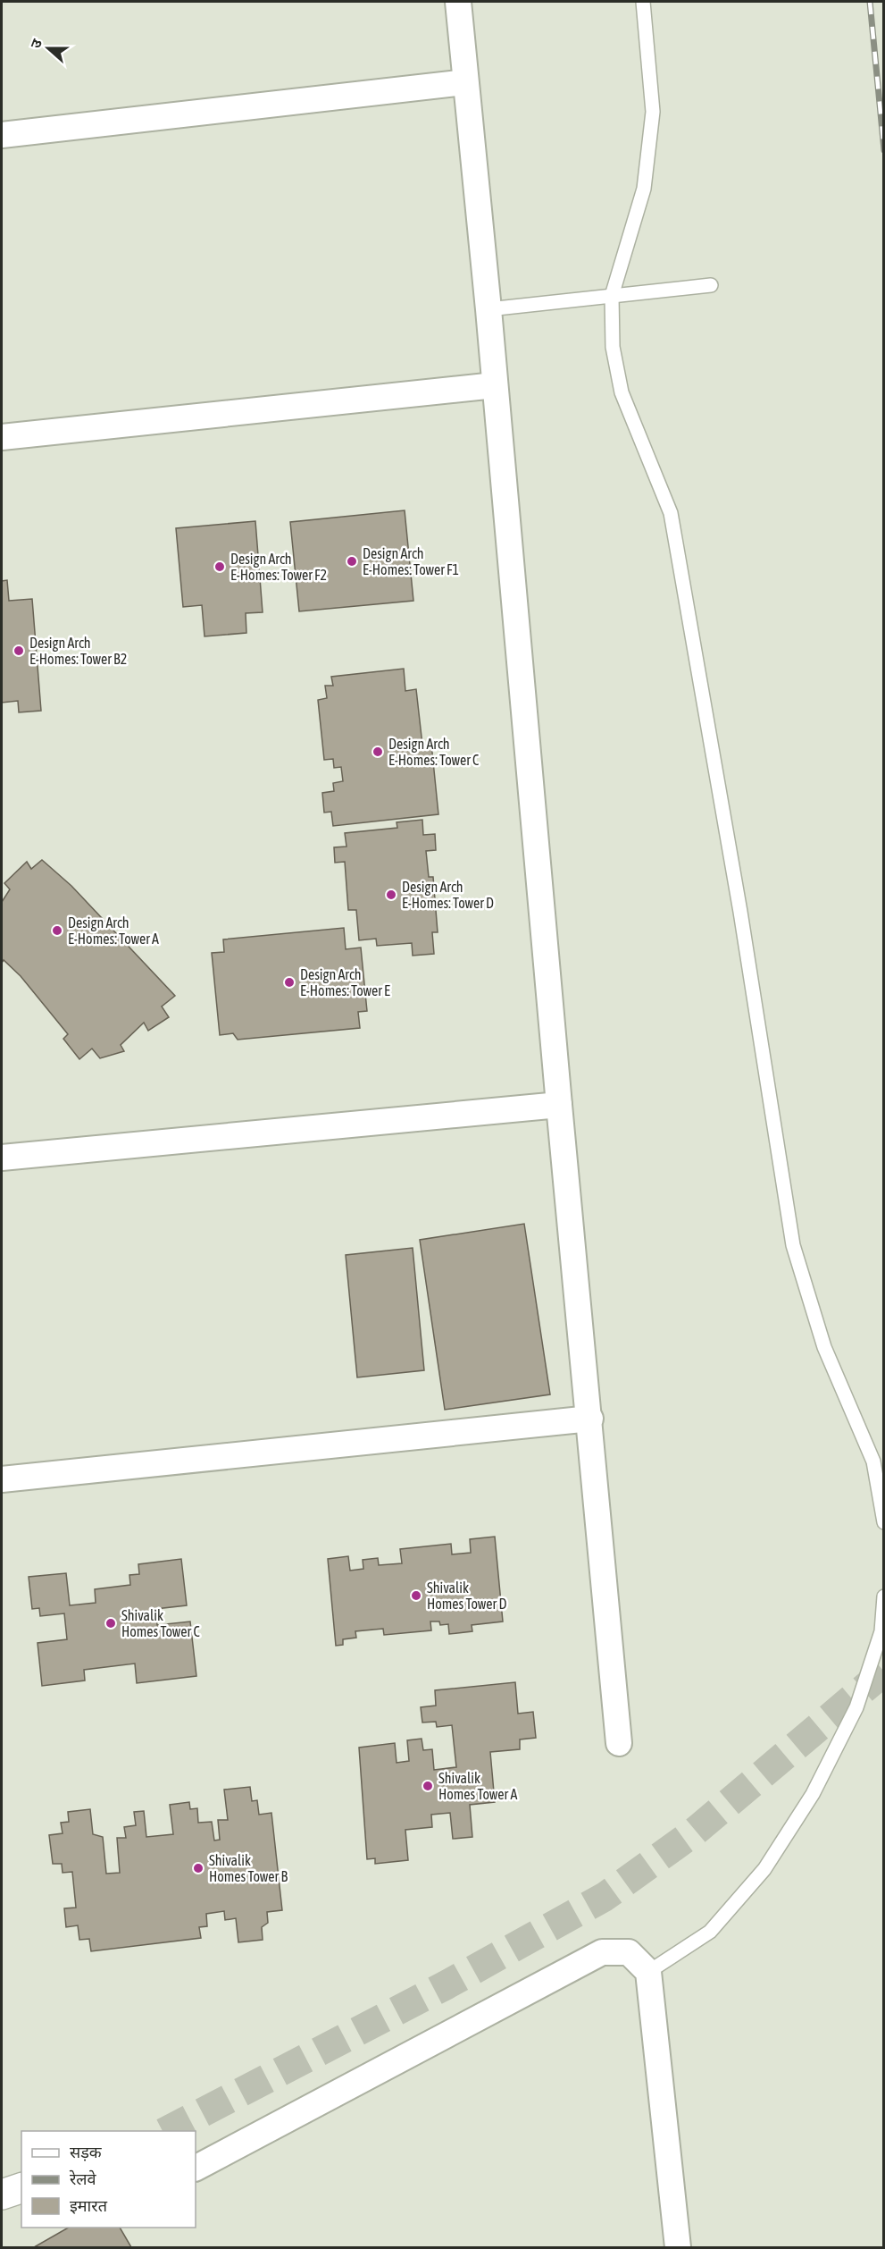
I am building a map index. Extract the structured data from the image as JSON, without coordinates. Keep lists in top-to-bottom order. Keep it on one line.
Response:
{"places":["Design Arch E-Homes: Tower F1","Design Arch E-Homes: Tower F2","Design Arch E-Homes: Tower B2","Design Arch E-Homes: Tower C","Design Arch E-Homes: Tower D","Design Arch E-Homes: Tower A","Design Arch E-Homes: Tower E","Shivalik Homes Tower D","Shivalik Homes Tower C","Shivalik Homes Tower A","Shivalik Homes Tower B"],"legend":["सड़क","रेलवे","इमारत"],"north":"left"}
